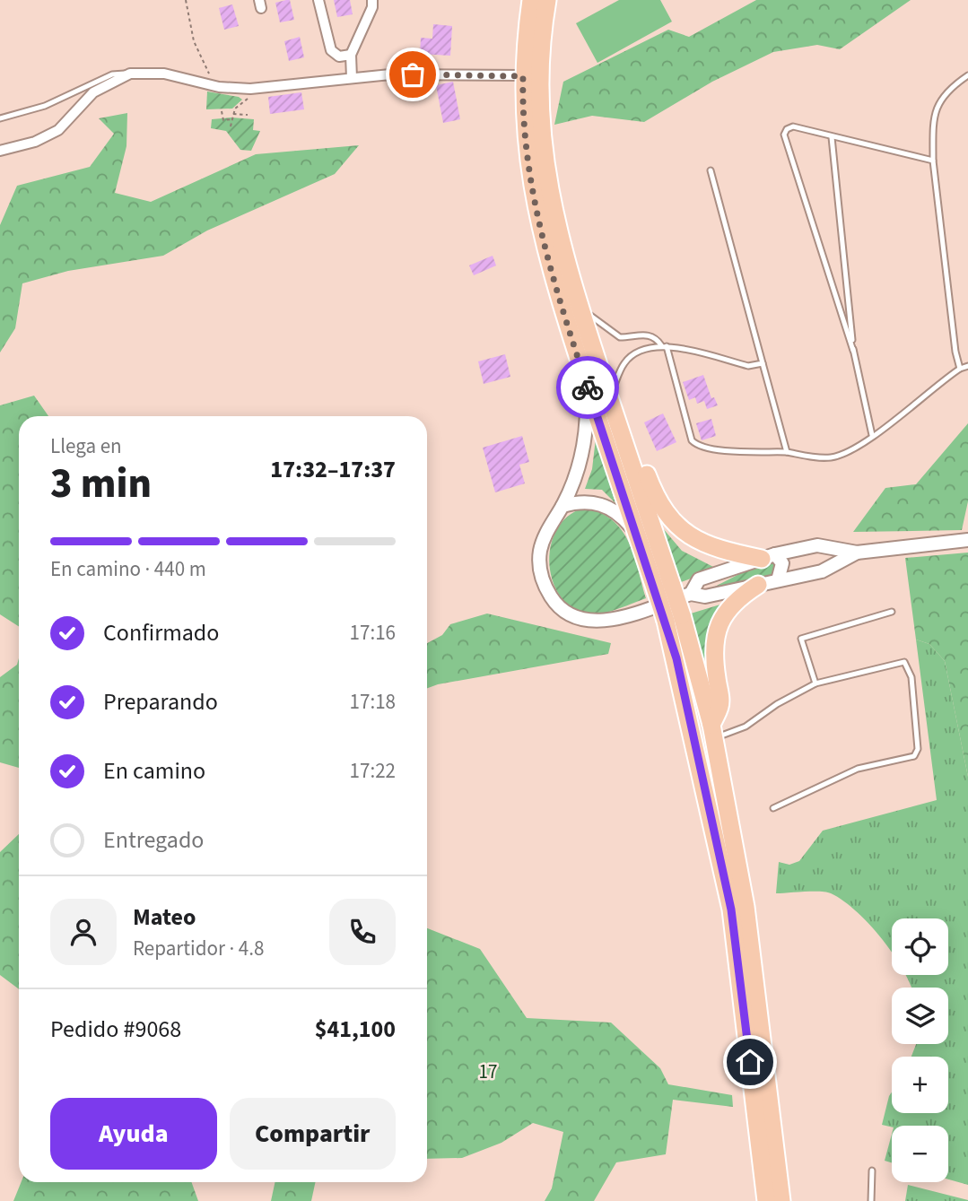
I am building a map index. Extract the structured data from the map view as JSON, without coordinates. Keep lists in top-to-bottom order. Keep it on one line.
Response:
{"parks":["17"],"page":{"heading":["3 min","Llega en","17:32–17:37"],"panel":["Mateo","Repartidor · 4.8","Pedido #9068","$41,100"],"bar":"En camino · 440 m","list":[["Confirmado","17:16"],["Preparando","17:18"],["En camino","17:22"],"Entregado"],"map_buttons":["+","−"],"buttons":["Ayuda","Compartir"]}}
